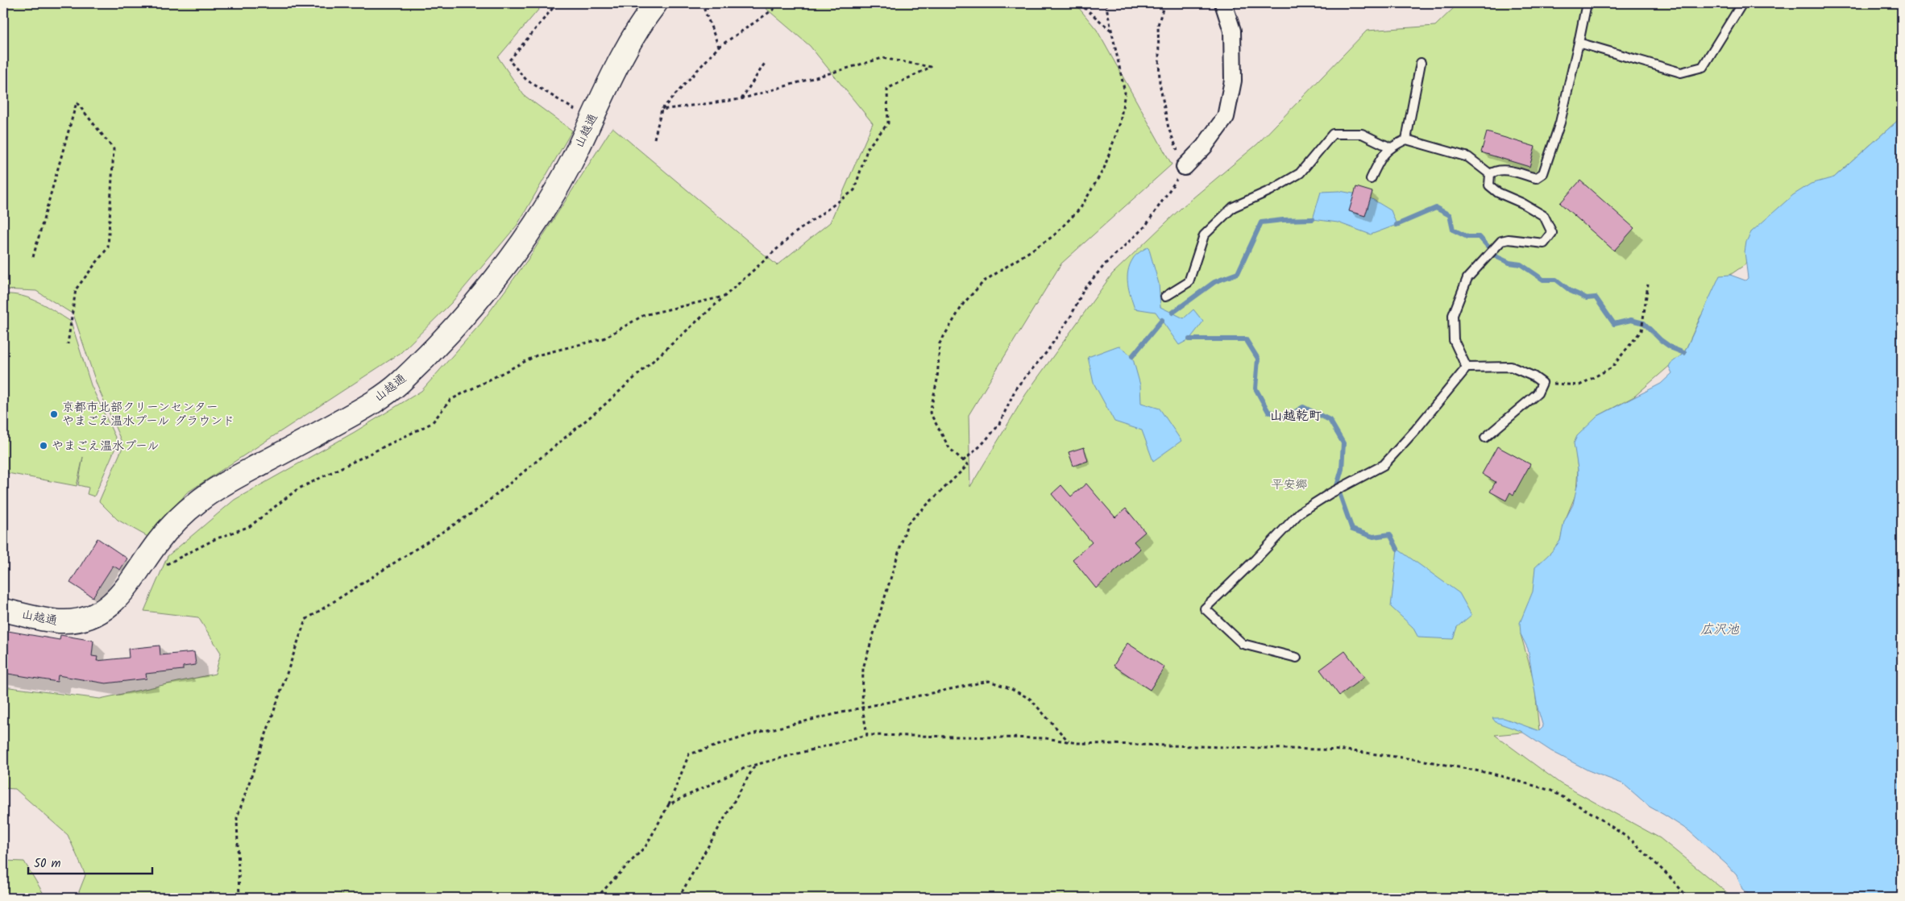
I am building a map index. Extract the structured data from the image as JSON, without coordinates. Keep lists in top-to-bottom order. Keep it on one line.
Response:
{"streets":{"street":["山越通"]},"districts":["山越乾町"],"water":["広沢池"],"parks":["平安郷"],"places":["京都市北部クリーンセンター やまごえ温水プール グラウンド","やまごえ温水プール"],"scale_bar":"50 m"}
